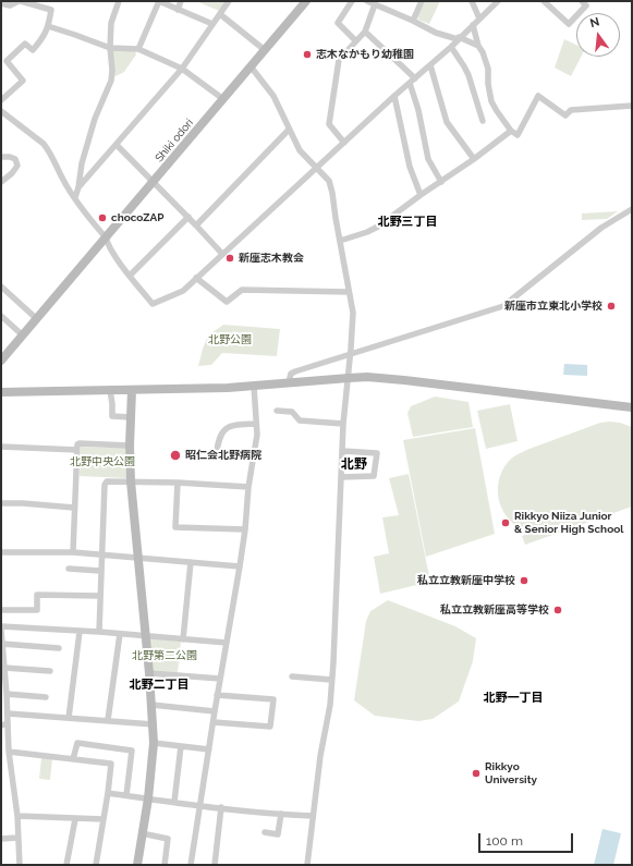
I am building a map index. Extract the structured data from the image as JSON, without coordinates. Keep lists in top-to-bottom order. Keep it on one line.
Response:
{"streets":{"street":["Shiki odori"]},"districts":["北野三丁目","北野","北野二丁目","北野一丁目"],"parks":["北野公園","北野中央公園","北野第二公園"],"places":["志木なかもり幼稚園","chocoZAP","新座志木教会","新座市立東北小学校","昭仁会北野病院","Rikkyo Niiza Junior & Senior High School","私立立教新座中学校","私立立教新座高等学校","Rikkyo University"],"scale_bar":"100 m","north":"top"}
